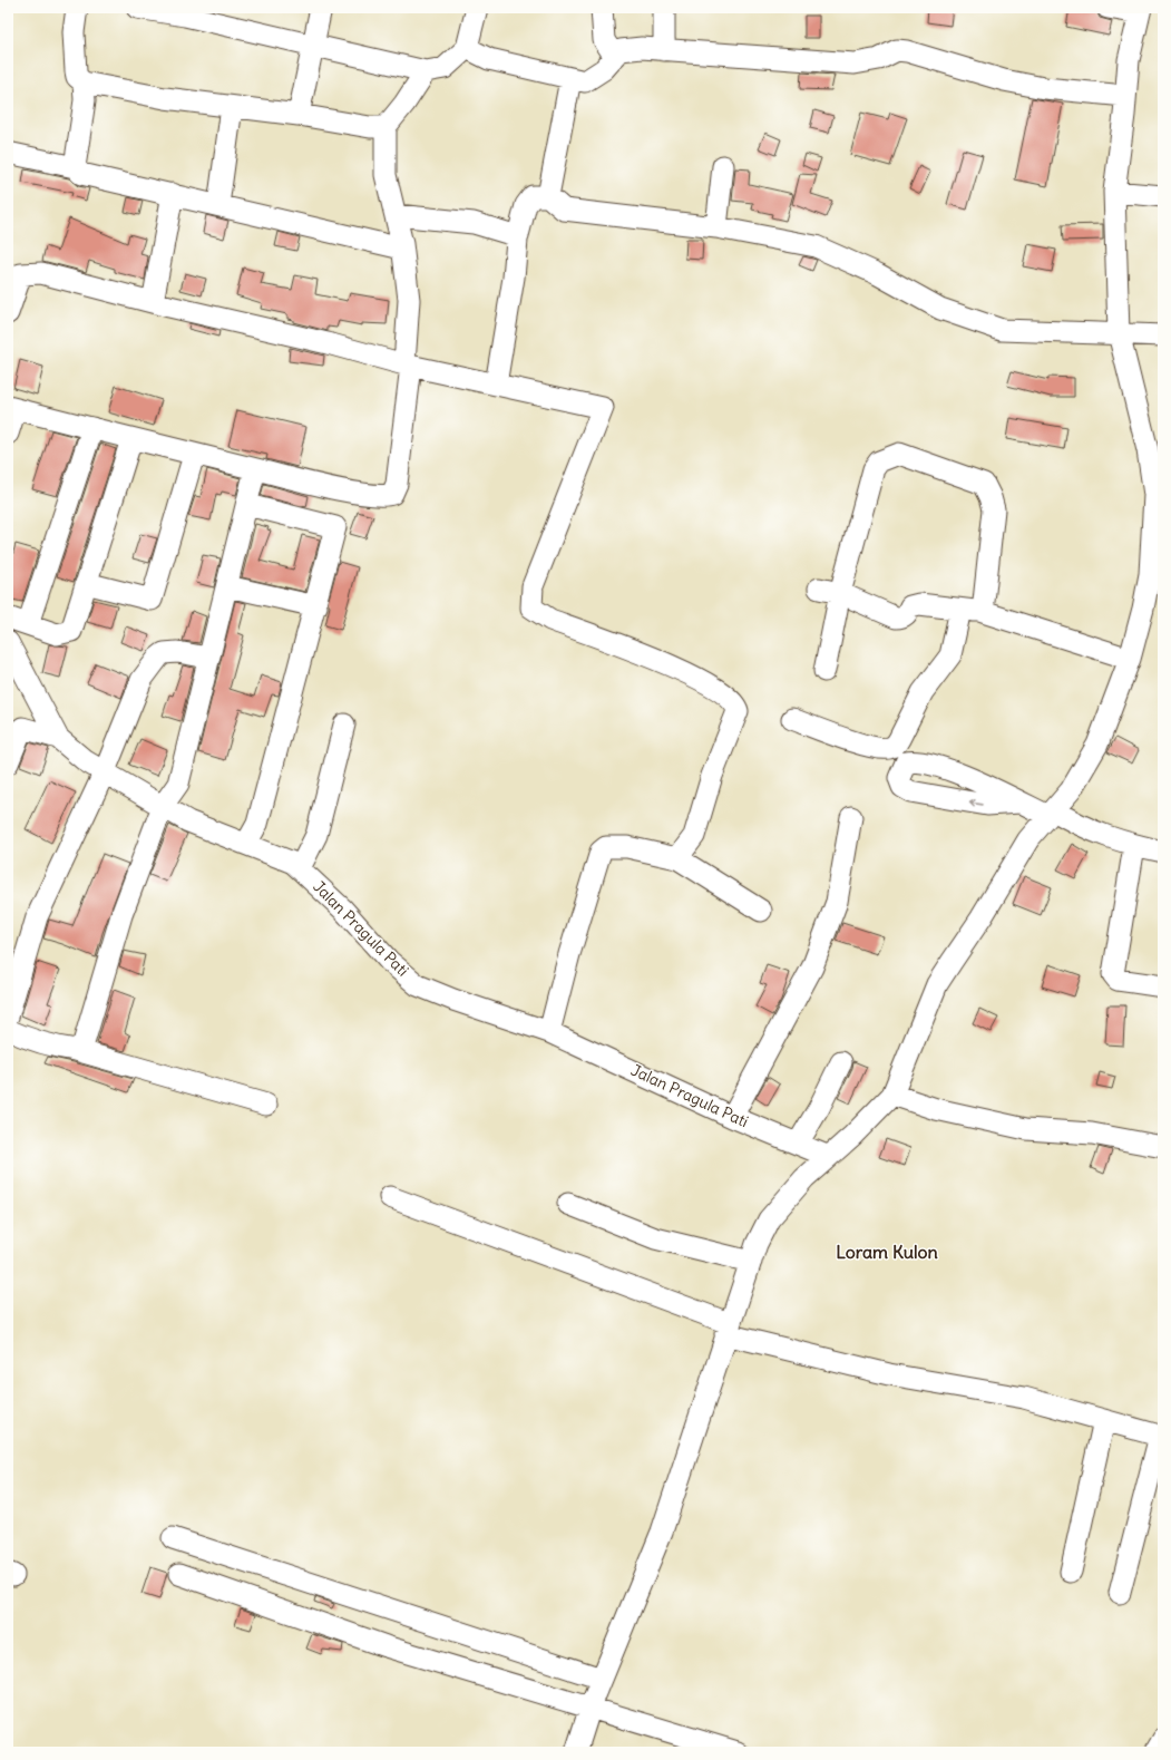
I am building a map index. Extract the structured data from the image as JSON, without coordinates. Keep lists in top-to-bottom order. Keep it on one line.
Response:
{"streets":{"street":["Jalan Pragula Pati"]},"districts":["Loram Kulon"]}
